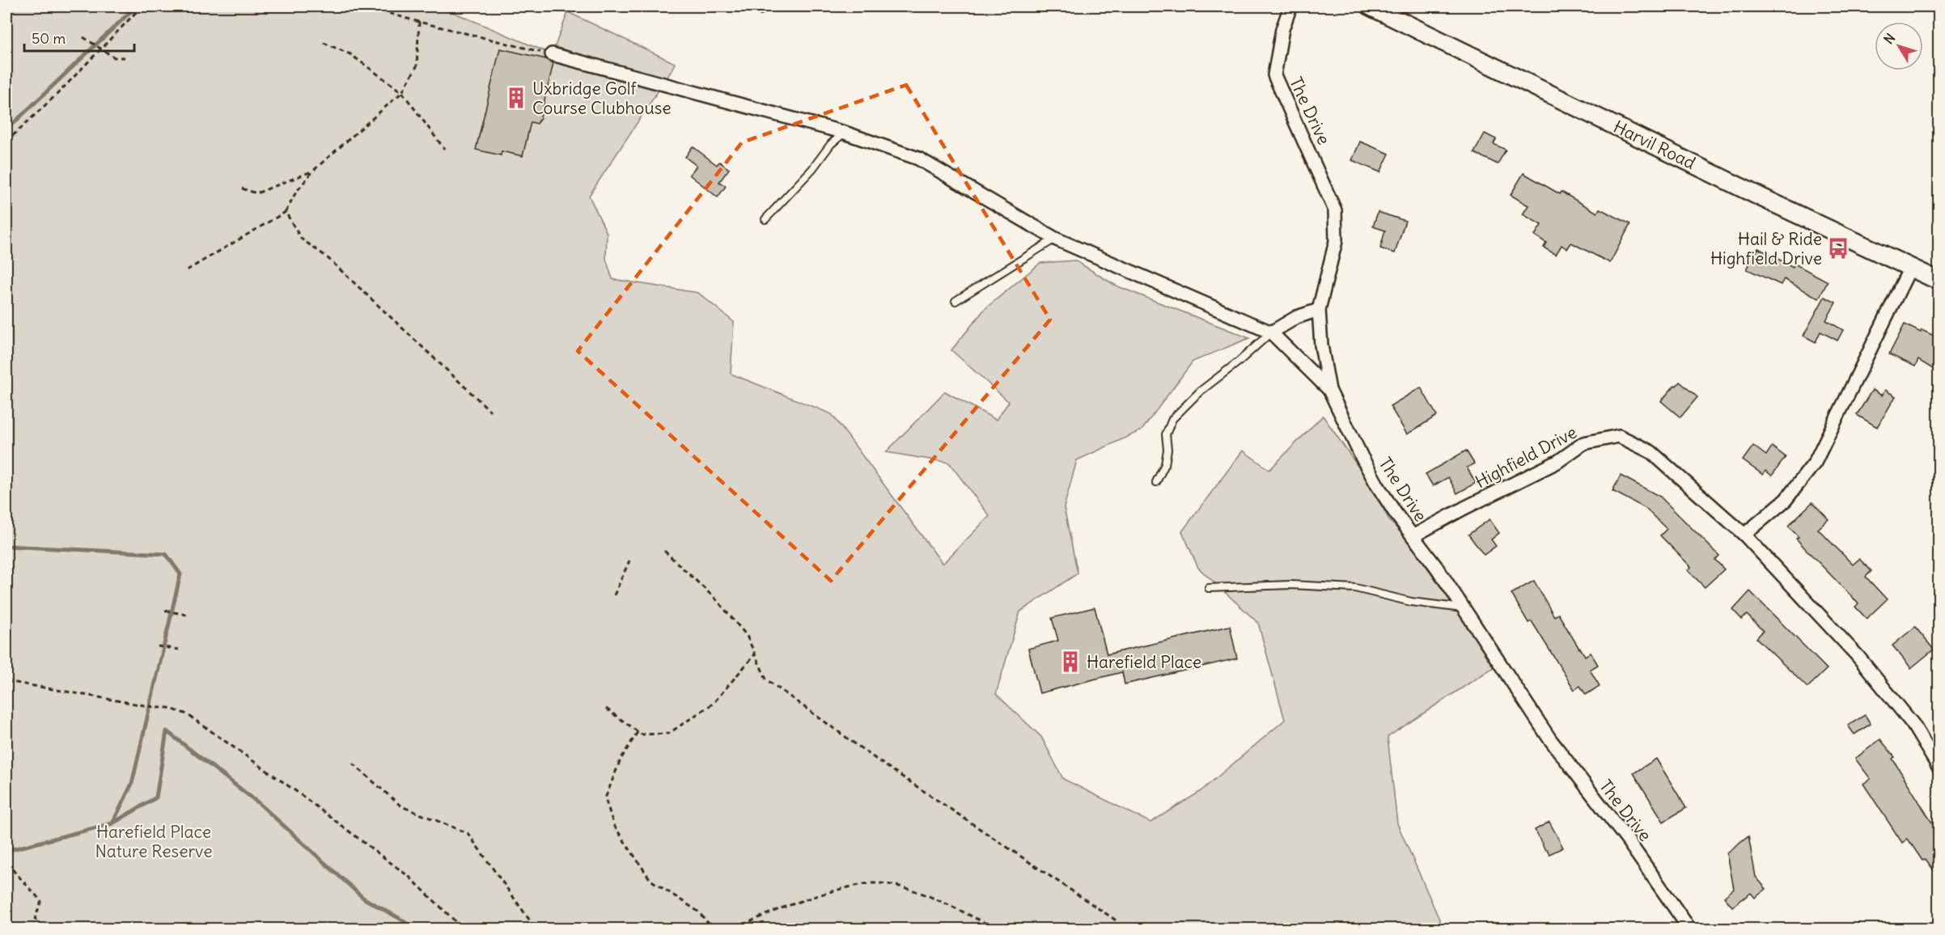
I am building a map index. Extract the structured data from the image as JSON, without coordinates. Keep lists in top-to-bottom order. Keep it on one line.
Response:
{"streets":{"street":["The Drive","Harvil Road","Highfield Drive"]},"crossings":[["The Drive","Highfield Drive"]],"parks":["Harefield Place Nature Reserve"],"places":{"building":["Uxbridge Golf Course Clubhouse","Harefield Place"],"bus stop":["Hail & Ride Highfield Drive"]},"scale_bar":"50 m","north":"top left"}
